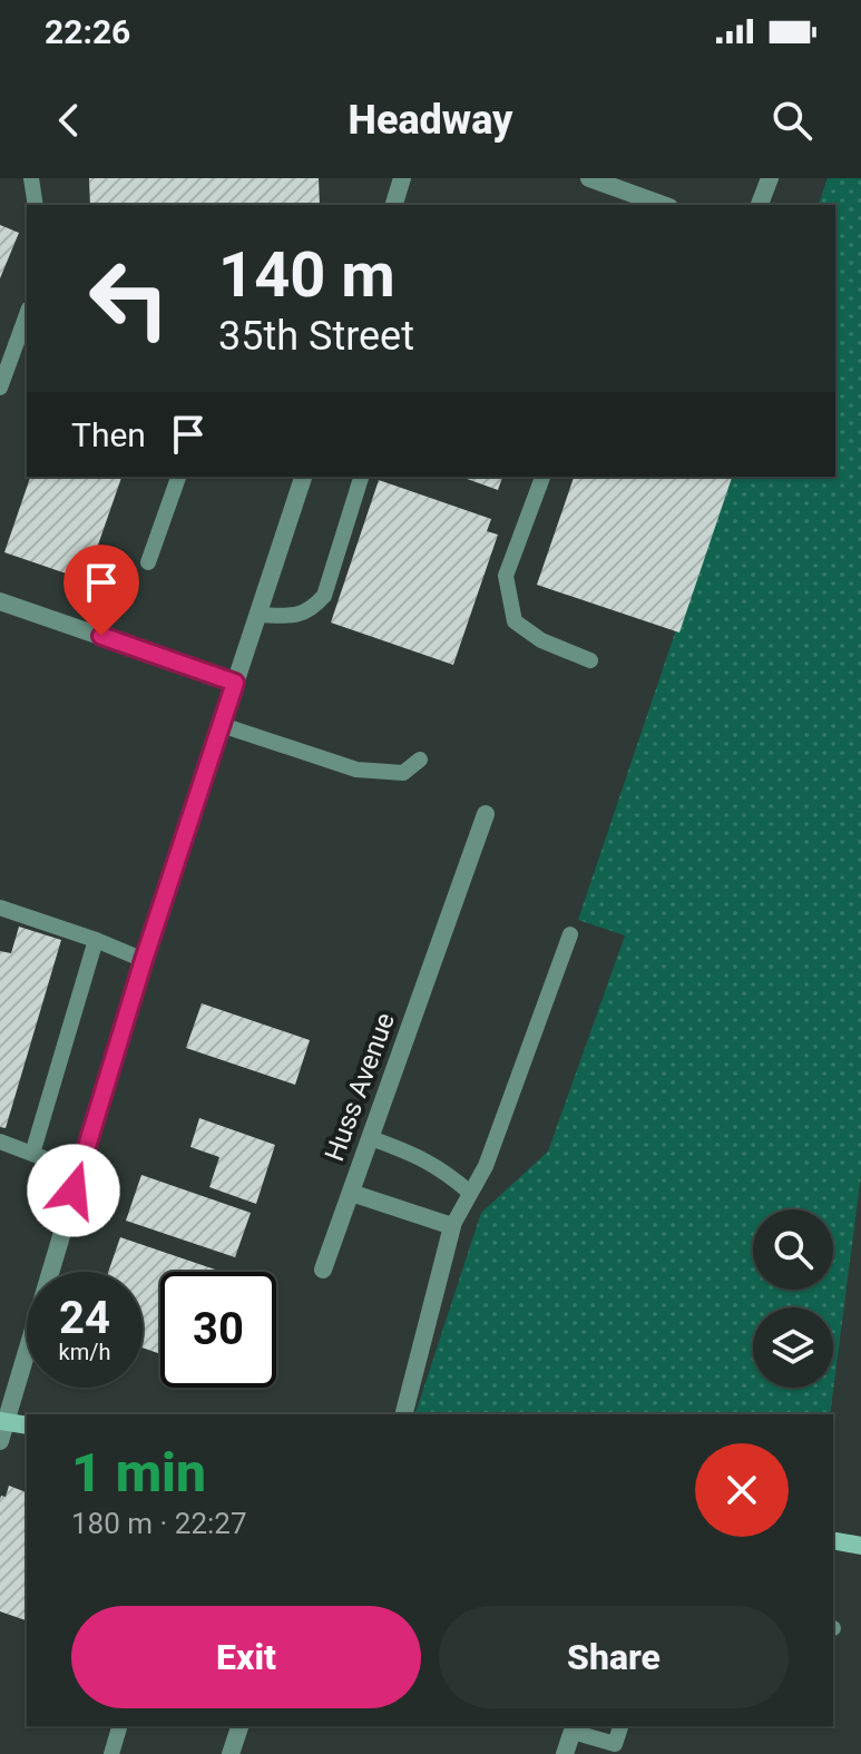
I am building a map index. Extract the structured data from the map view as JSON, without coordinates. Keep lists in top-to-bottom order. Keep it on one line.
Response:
{"streets":{"street":["Huss Avenue"]},"page":{"status":"22:26","header":"Headway","turn":["140 m","35th Street"],"then":"Then","speed":"24 km/h","limit":"30","heading":["1 min","180 m · 22:27"],"buttons":["Exit","Share"]}}
